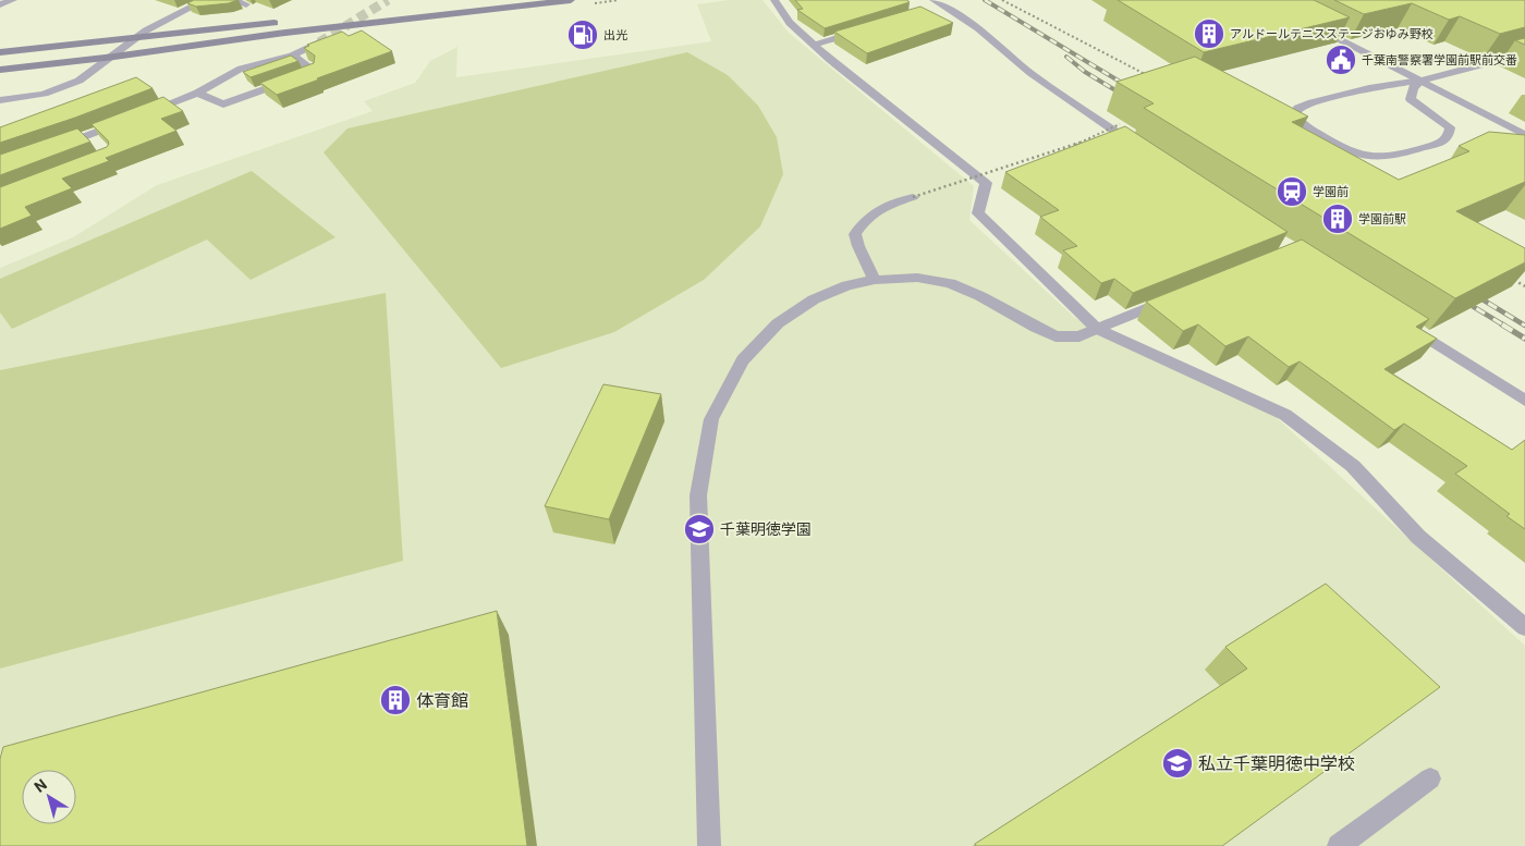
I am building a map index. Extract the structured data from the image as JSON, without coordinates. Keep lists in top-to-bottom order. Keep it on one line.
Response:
{"places":{"building":["アルドールテニスステージおゆみ野校","学園前駅","体育館"],"fuel station":["出光"],"public building":["千葉南警察署学園前駅前交番"],"station":["学園前"],"school or university":["千葉明徳学園","私立千葉明徳中学校"]},"north":"top left"}
